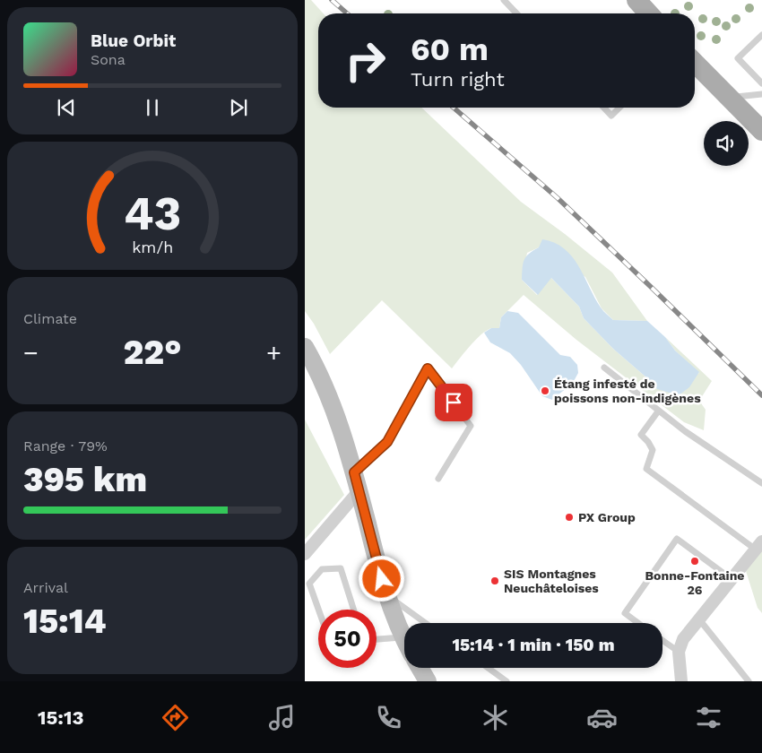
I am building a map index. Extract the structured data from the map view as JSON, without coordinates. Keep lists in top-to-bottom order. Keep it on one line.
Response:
{"places":["Étang infesté de poissons non-indigènes","PX Group","Bonne-Fontaine 26","SIS Montagnes Neuchâteloises"],"page":{"turn":["60 m","Turn right"],"song":["Blue Orbit","Sona"],"tile":["Climate",["Range · 79%","395 km"],["Arrival","15:14"]],"heat":["−","22°","+"],"limit":"50","trip":"15:14 · 1 min · 150 m","tabs":"15:13","gauge":["43","km/h"]}}
